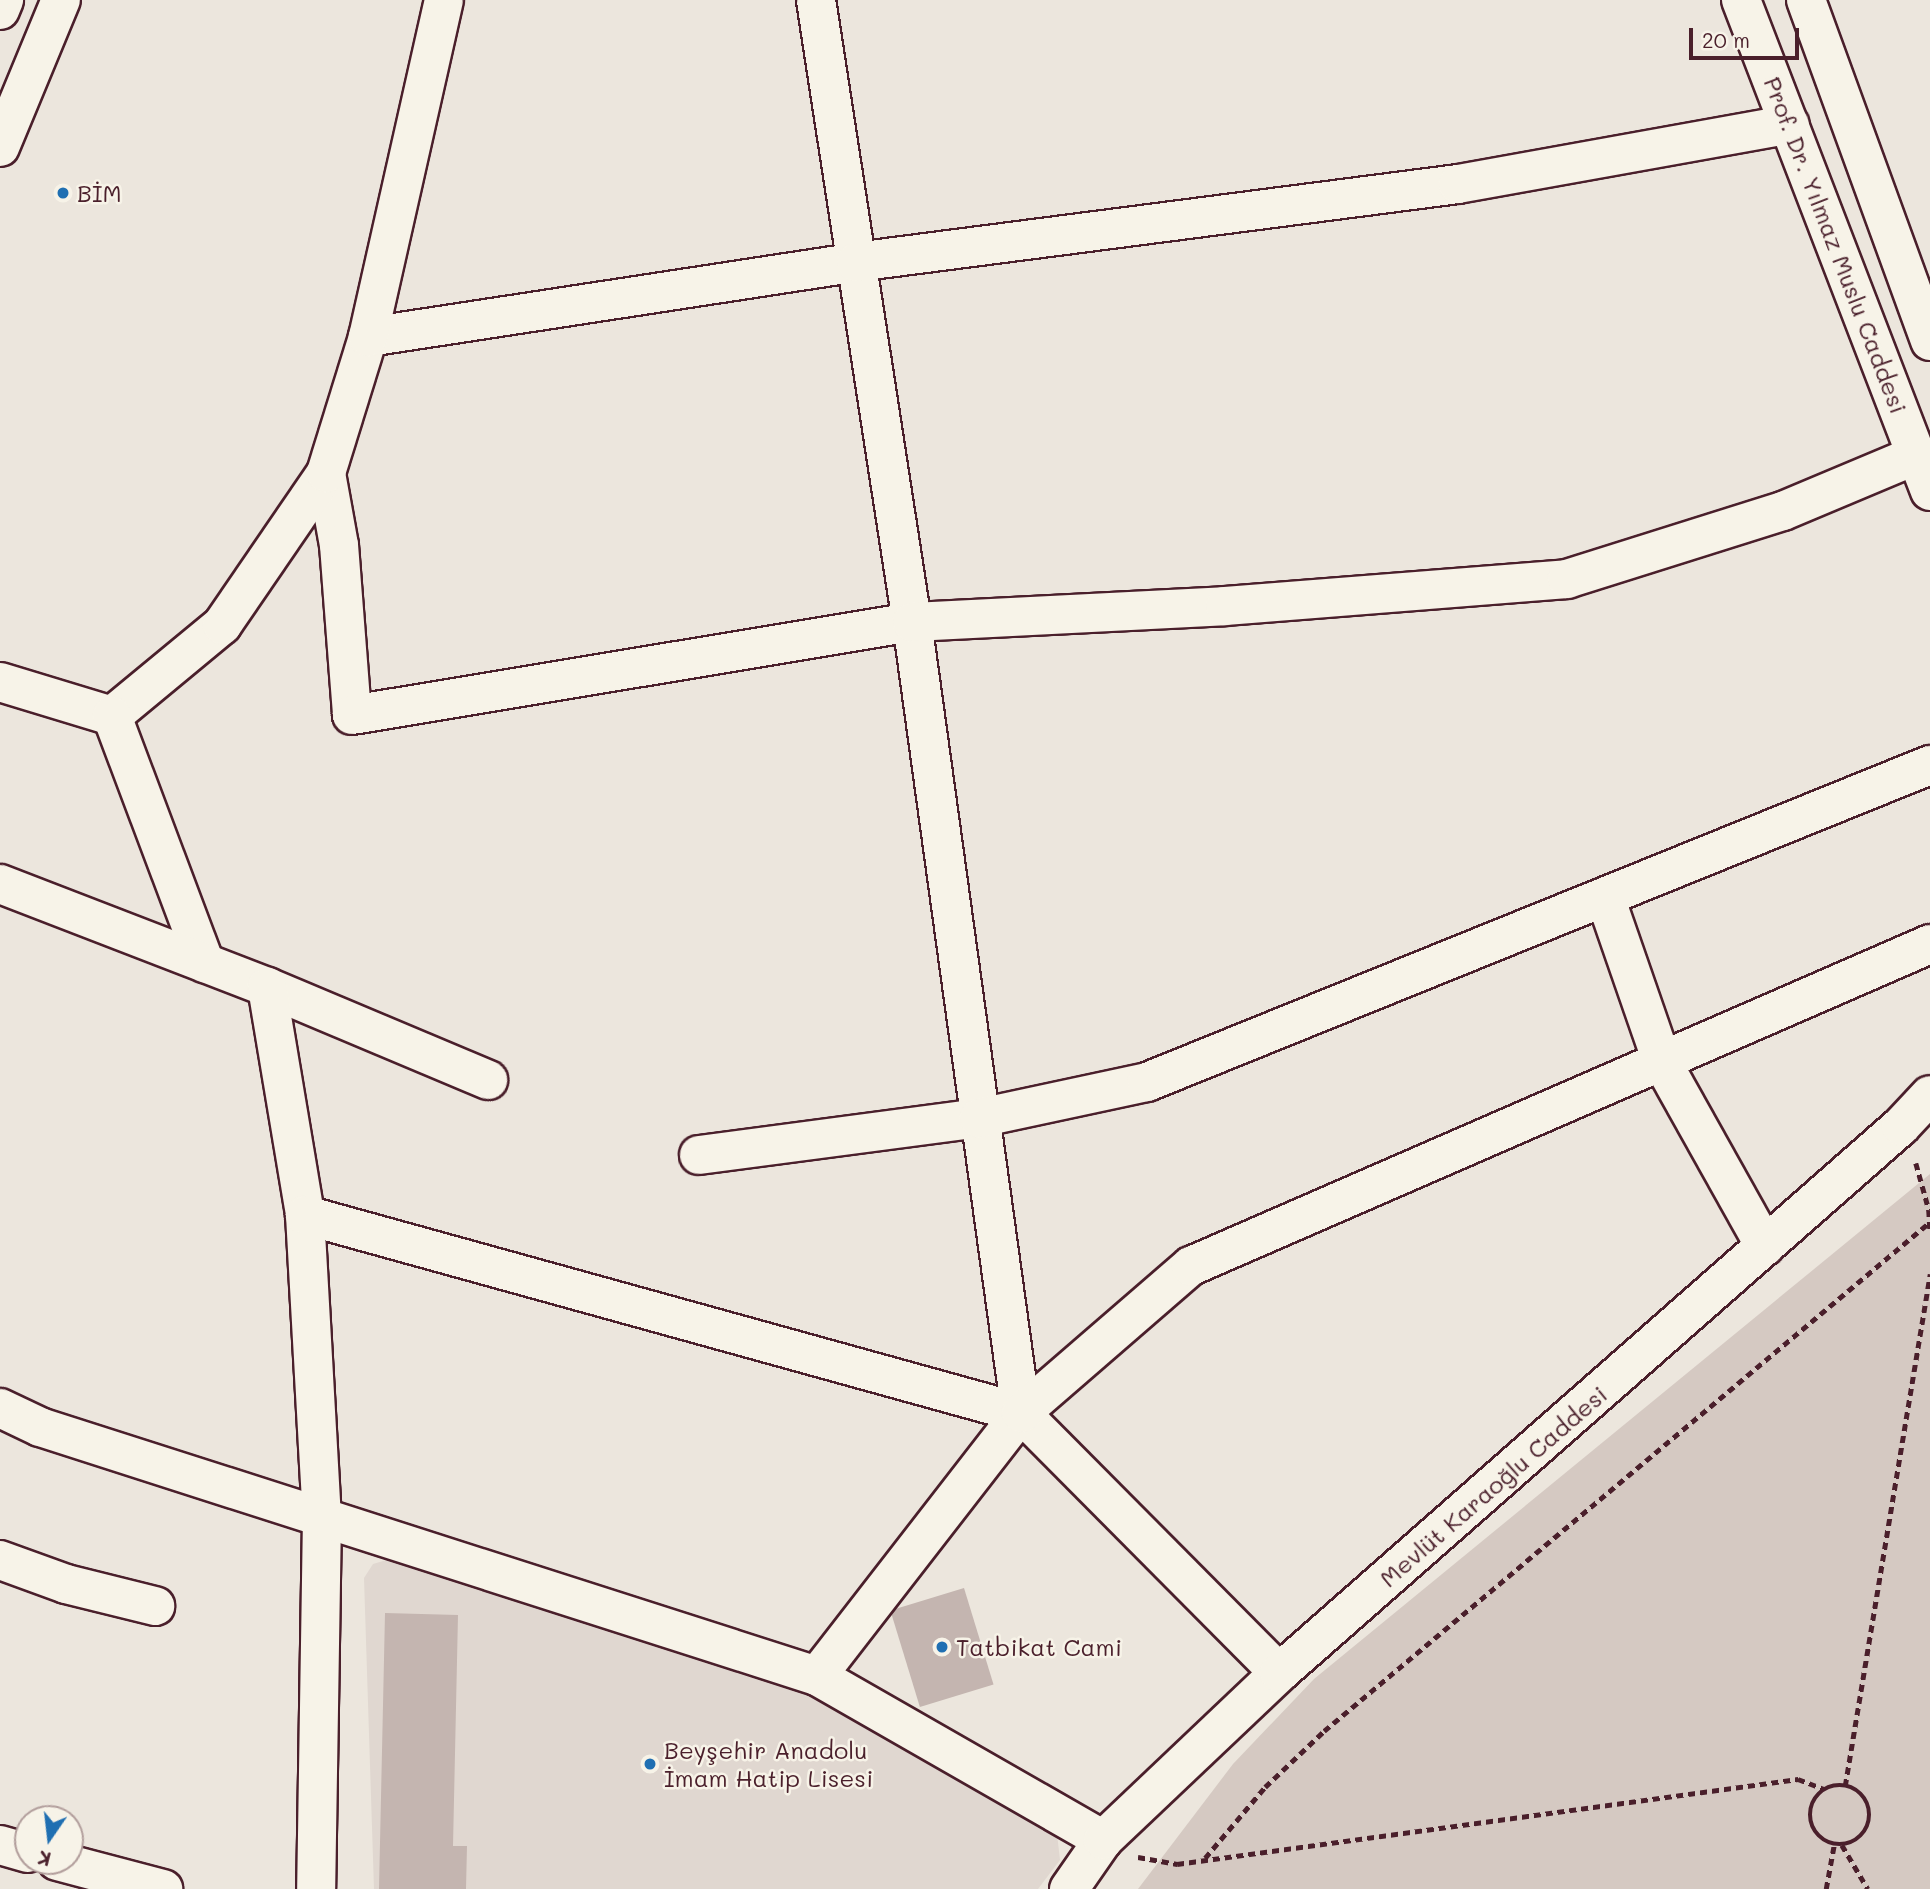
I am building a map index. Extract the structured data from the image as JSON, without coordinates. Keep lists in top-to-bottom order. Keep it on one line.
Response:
{"streets":{"street":["Prof. Dr. Yılmaz Muslu Caddesi","Mevlüt Karaoğlu Caddesi"]},"places":["BİM","Tatbikat Cami","Beyşehir Anadolu İmam Hatip Lisesi"],"scale_bar":"20 m","north":"bottom"}
